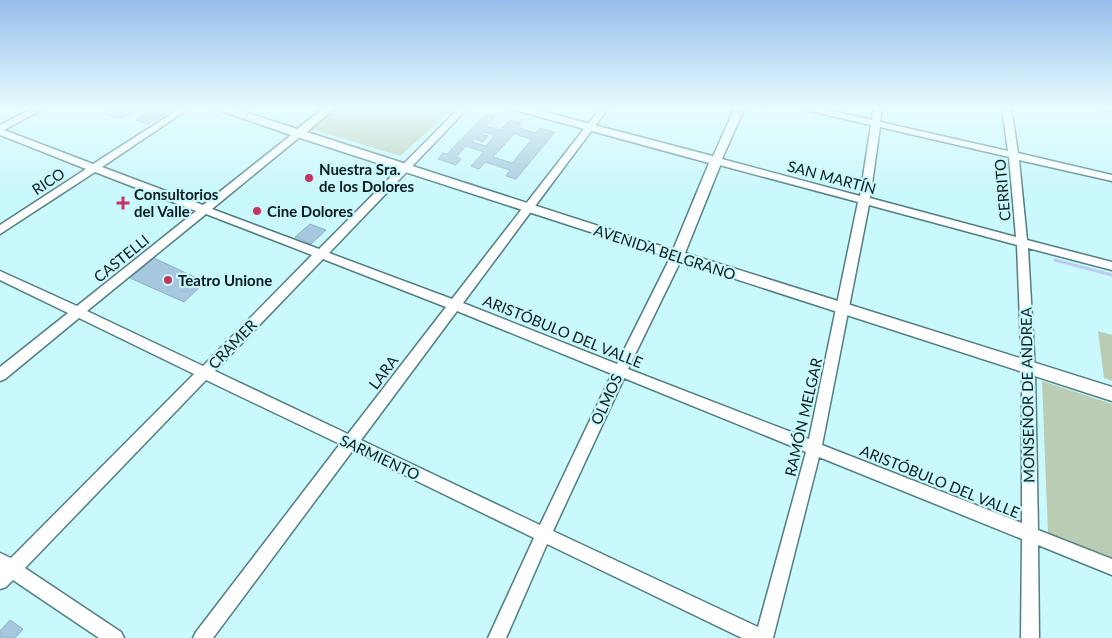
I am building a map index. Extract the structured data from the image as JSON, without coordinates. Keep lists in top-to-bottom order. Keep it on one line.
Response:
{"streets":{"main road":["SAN MARTÍN","AVENIDA BELGRANO","OLMOS"],"street":["RICO","CERRITO","CASTELLI","ARISTÓBULO DEL VALLE","CRAMER","LARA","MONSEÑOR DE ANDREA","RAMÓN MELGAR","SARMIENTO"]},"crossings":[["SAN MARTÍN","CERRITO"],["SAN MARTÍN","MONSEÑOR DE ANDREA"],["SAN MARTÍN","OLMOS"],["SAN MARTÍN","RAMÓN MELGAR"],["RICO","ARISTÓBULO DEL VALLE"],["CERRITO","MONSEÑOR DE ANDREA"],["AVENIDA BELGRANO","CRAMER"],["AVENIDA BELGRANO","LARA"],["AVENIDA BELGRANO","MONSEÑOR DE ANDREA"],["AVENIDA BELGRANO","OLMOS"],["AVENIDA BELGRANO","RAMÓN MELGAR"],["CASTELLI","ARISTÓBULO DEL VALLE"],["CASTELLI","SARMIENTO"],["ARISTÓBULO DEL VALLE","CRAMER"],["ARISTÓBULO DEL VALLE","LARA"],["ARISTÓBULO DEL VALLE","MONSEÑOR DE ANDREA"],["ARISTÓBULO DEL VALLE","OLMOS"],["ARISTÓBULO DEL VALLE","RAMÓN MELGAR"],["CRAMER","SARMIENTO"],["LARA","SARMIENTO"],["OLMOS","SARMIENTO"],["RAMÓN MELGAR","SARMIENTO"]],"places":{"other":["Nuestra Sra. de los Dolores","Cine Dolores","Teatro Unione"],"health":["Consultorios del Valle"]}}
